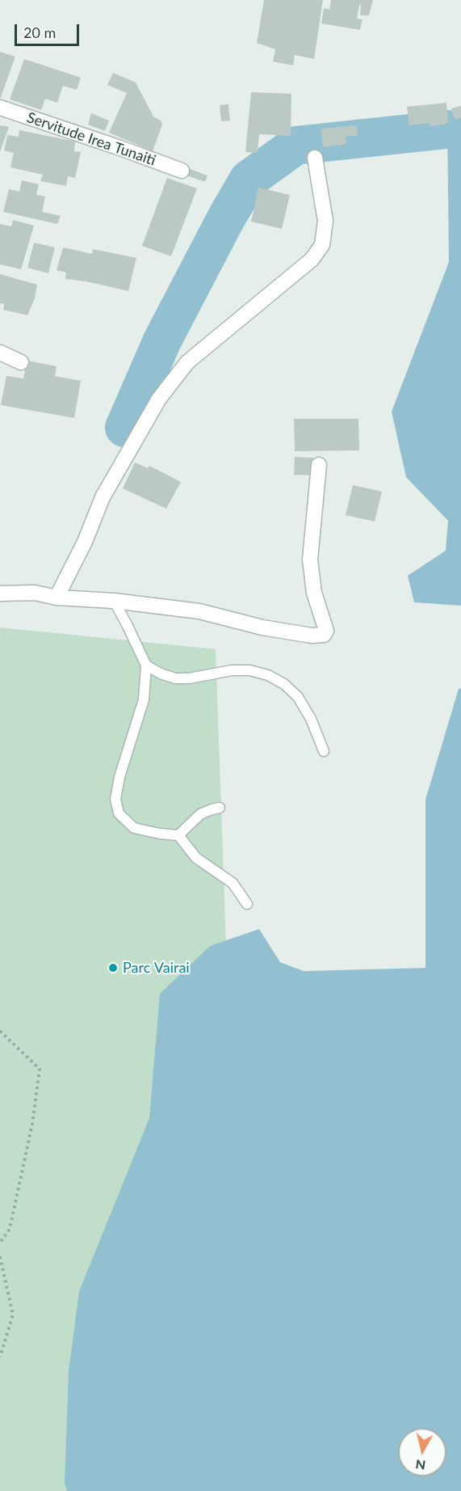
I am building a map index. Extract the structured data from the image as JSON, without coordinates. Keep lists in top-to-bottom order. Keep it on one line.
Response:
{"streets":{"street":["Servitude Irea Tunaiti"]},"places":["Parc Vairai"],"scale_bar":"20 m","north":"bottom"}
